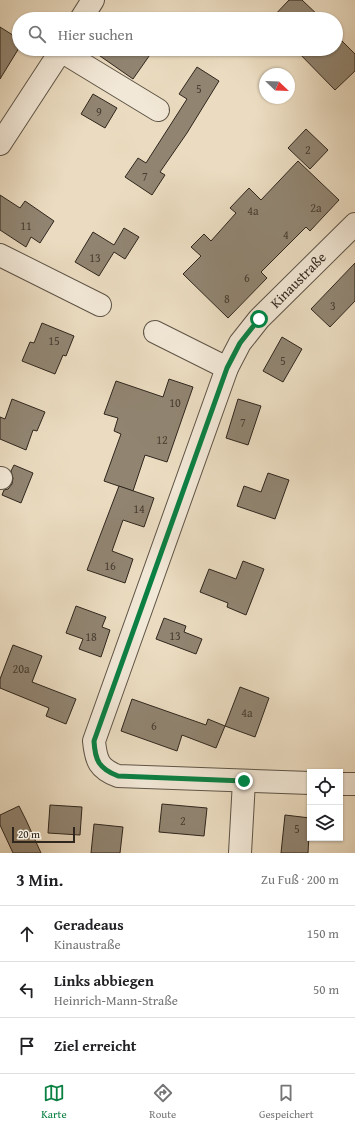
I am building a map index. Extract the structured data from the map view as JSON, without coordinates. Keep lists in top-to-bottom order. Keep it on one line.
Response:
{"streets":{"street":["Kinaustraße"]},"house_numbers":["5","9","2","7","2a","4a","11","4","13","6","8","3","15","5","10","7","12","14","16","13","18","20a","4a","6","2","5"],"scale_bar":"20 m","north":"bottom right","page":{"search":"Hier suchen","scale":"20 m","heading":["3 Min.","Zu Fuß · 200 m"],"list":[["Geradeaus","Kinaustraße","150 m"],["Links abbiegen","Heinrich-Mann-Straße","50 m"],"Ziel erreicht"],"nav":["Karte","Route","Gespeichert"]}}
